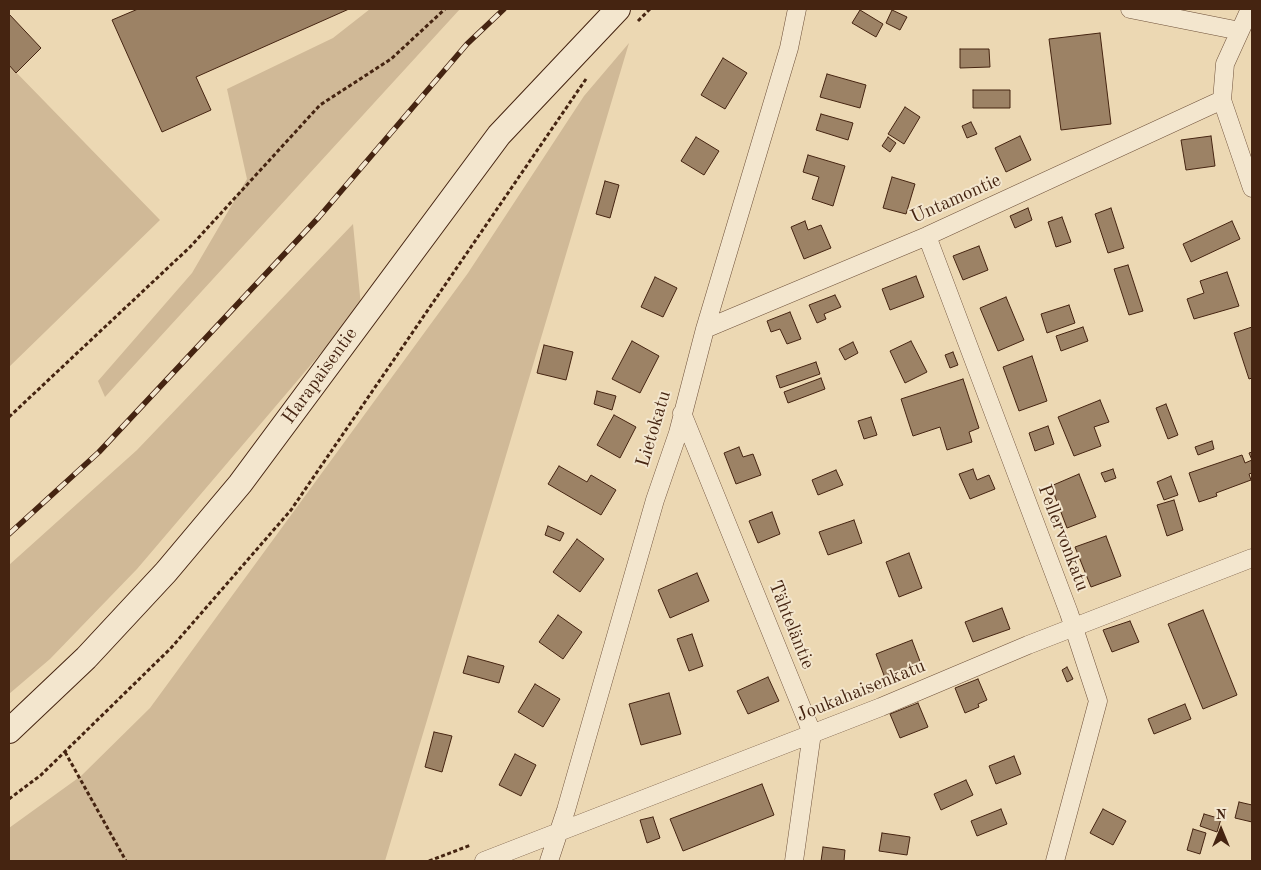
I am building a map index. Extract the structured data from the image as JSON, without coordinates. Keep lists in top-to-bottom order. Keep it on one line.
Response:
{"streets":{"main road":["Harapaisentie"],"street":["Untamontie","Lietokatu","Pellervonkatu","Tähteläntie","Joukahaisenkatu"]},"crossings":[["Untamontie","Lietokatu"],["Untamontie","Pellervonkatu"],["Lietokatu","Tähteläntie"],["Lietokatu","Joukahaisenkatu"],["Pellervonkatu","Joukahaisenkatu"],["Tähteläntie","Joukahaisenkatu"]],"north":"top"}
